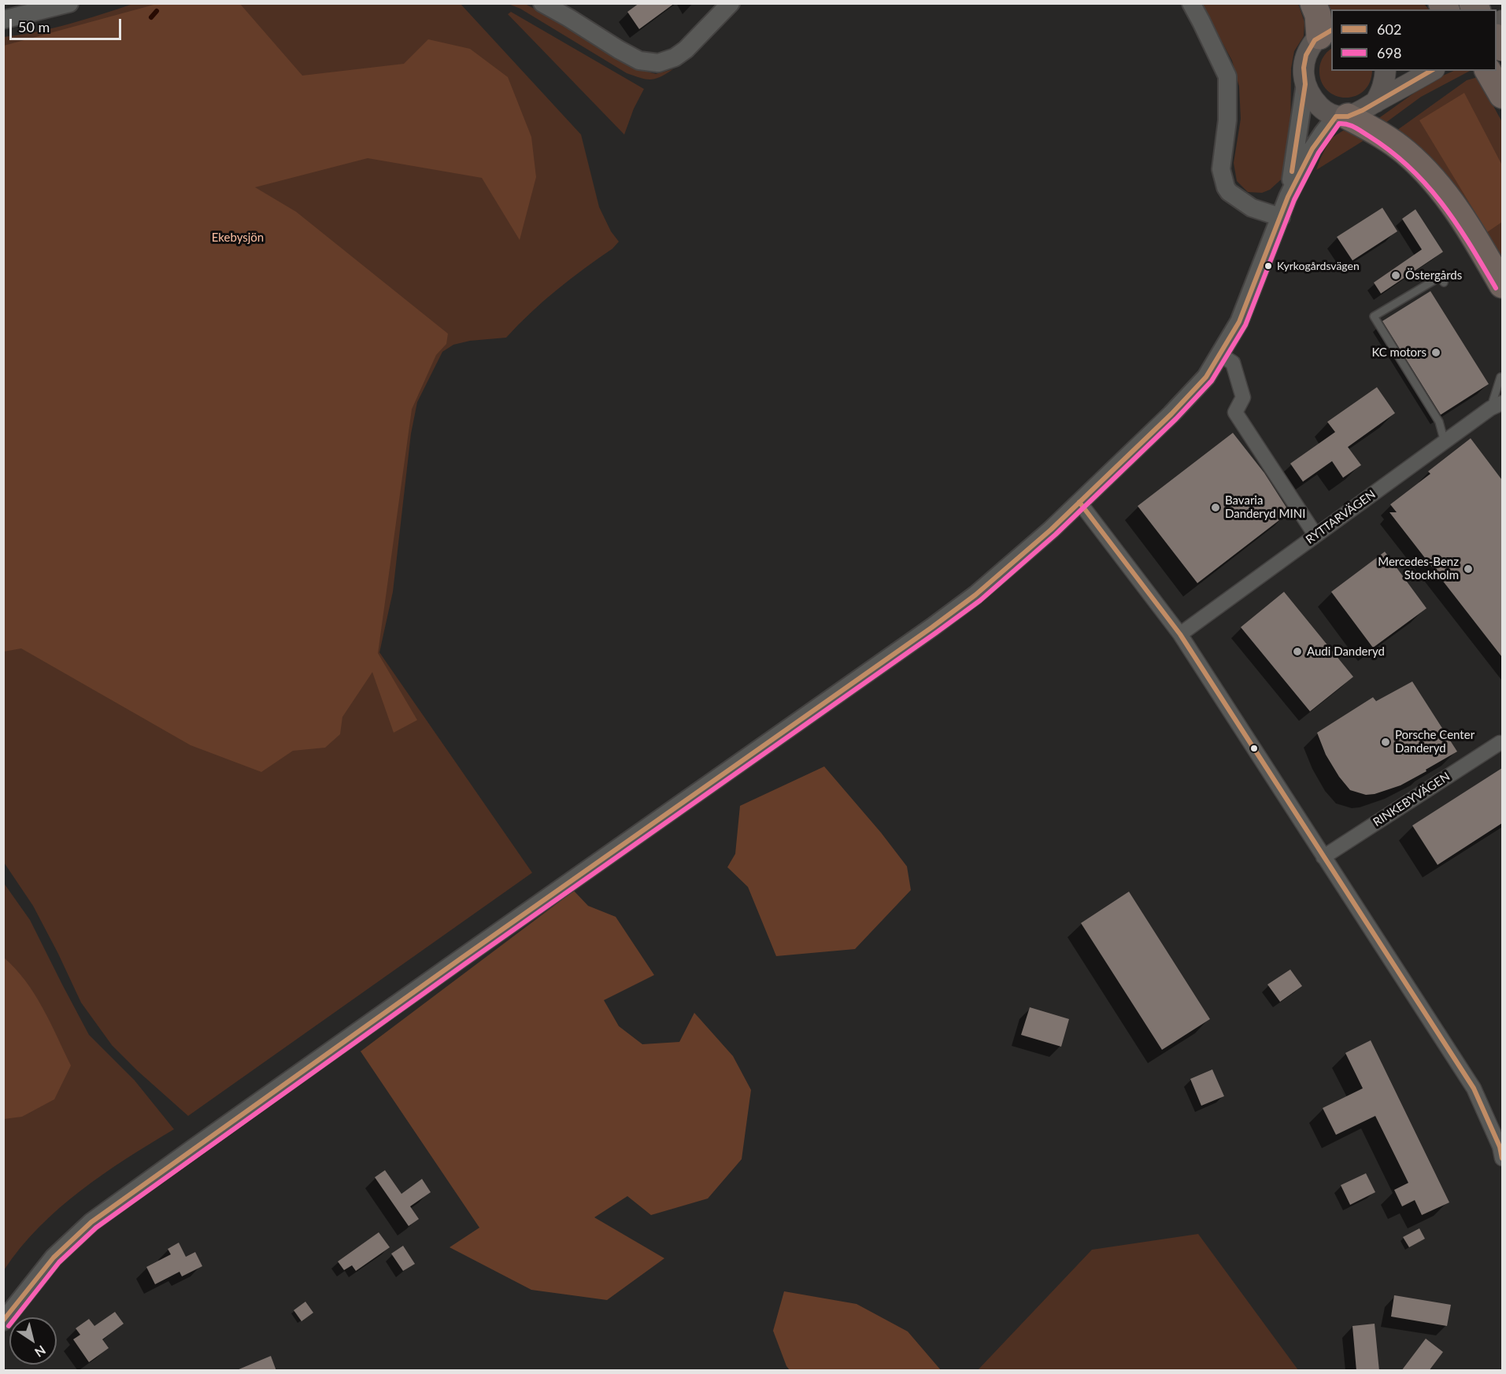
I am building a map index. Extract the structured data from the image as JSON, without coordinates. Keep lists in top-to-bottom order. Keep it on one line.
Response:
{"streets":{"street":["RYTTARVÄGEN","RINKEBYVÄGEN"]},"parks":["Ekebysjön"],"places":["Kyrkogårdsvägen","Östergårds","KC motors","Bavaria Danderyd MINI","Mercedes-Benz Stockholm","Audi Danderyd","Porsche Center Danderyd"],"lines":["transit line 602","transit line 698"],"legend":["602","698"],"scale_bar":"50 m","north":"bottom right"}
